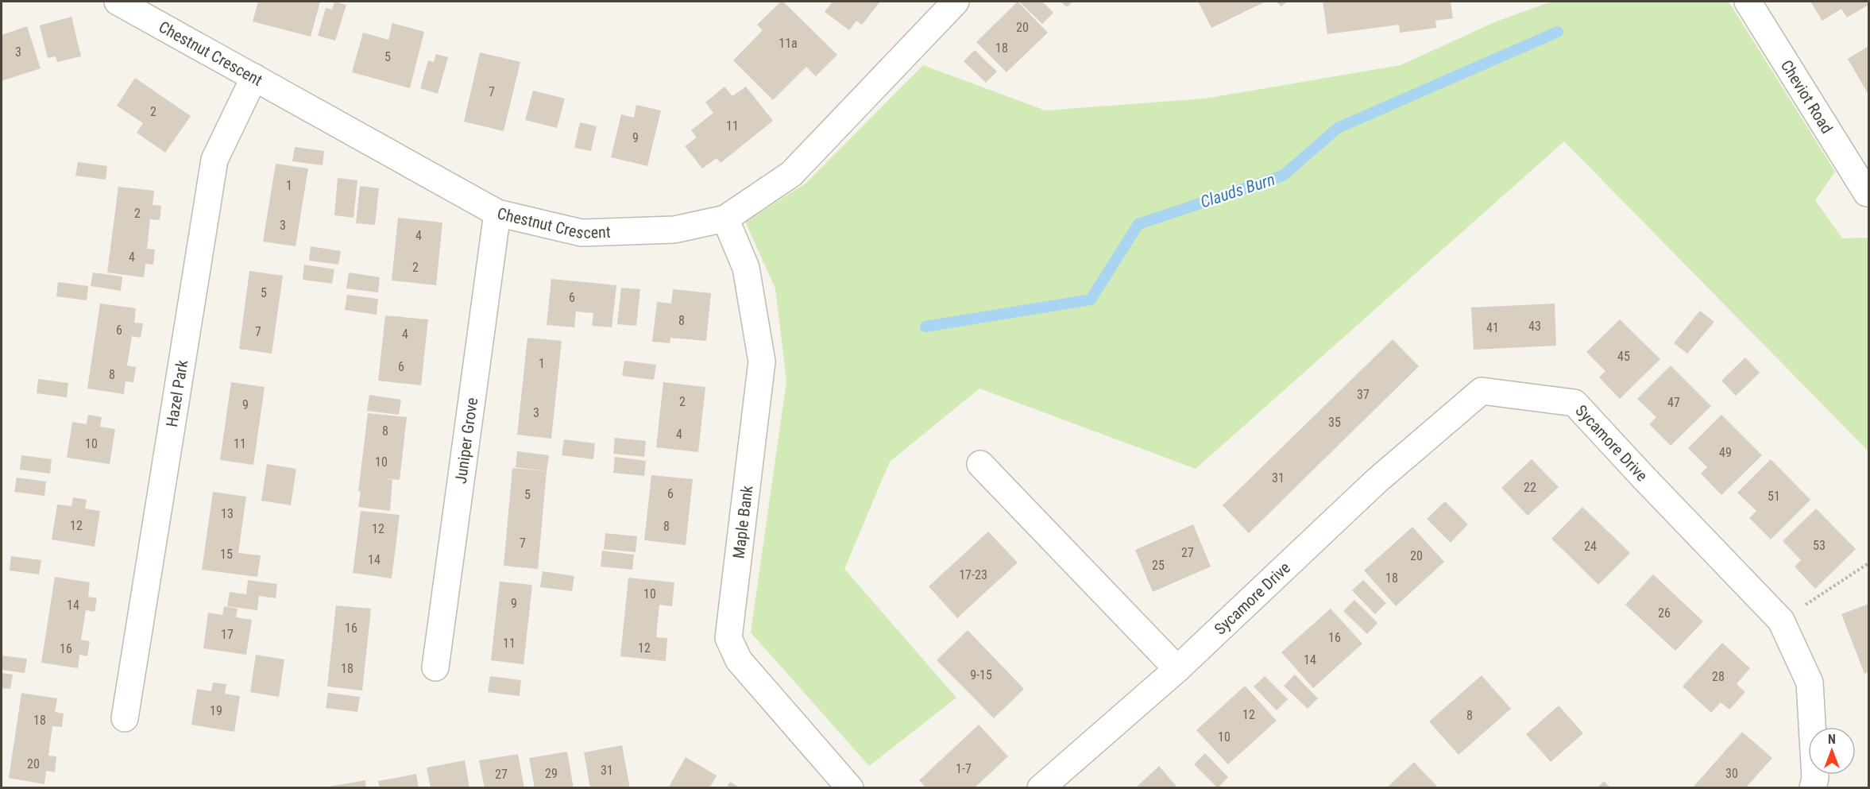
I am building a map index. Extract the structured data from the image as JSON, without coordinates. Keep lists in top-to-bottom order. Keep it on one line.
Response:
{"streets":{"street":["Chestnut Crescent","Cheviot Road","Hazel Park","Juniper Grove","Sycamore Drive","Maple Bank"]},"crossings":[["Chestnut Crescent","Hazel Park"],["Chestnut Crescent","Juniper Grove"],["Chestnut Crescent","Maple Bank"]],"water":["Clauds Burn"],"house_numbers":["20","11a","18","3","5","7","2","11","9","1","2","3","4","4","2","5","6","8","43","41","6","7","4","45","1","6","8","37","2","47","9","3","35","8","4","10","11","49","10","31","22","6","5","51","13","12","8","12","7","53","24","27","15","20","14","25","17-23","18","10","9","14","26","16","17","16","11","12","16","14","18","9-15","28","19","12","8","18","10","20","1-7","31","29","30","27"],"north":"top"}
